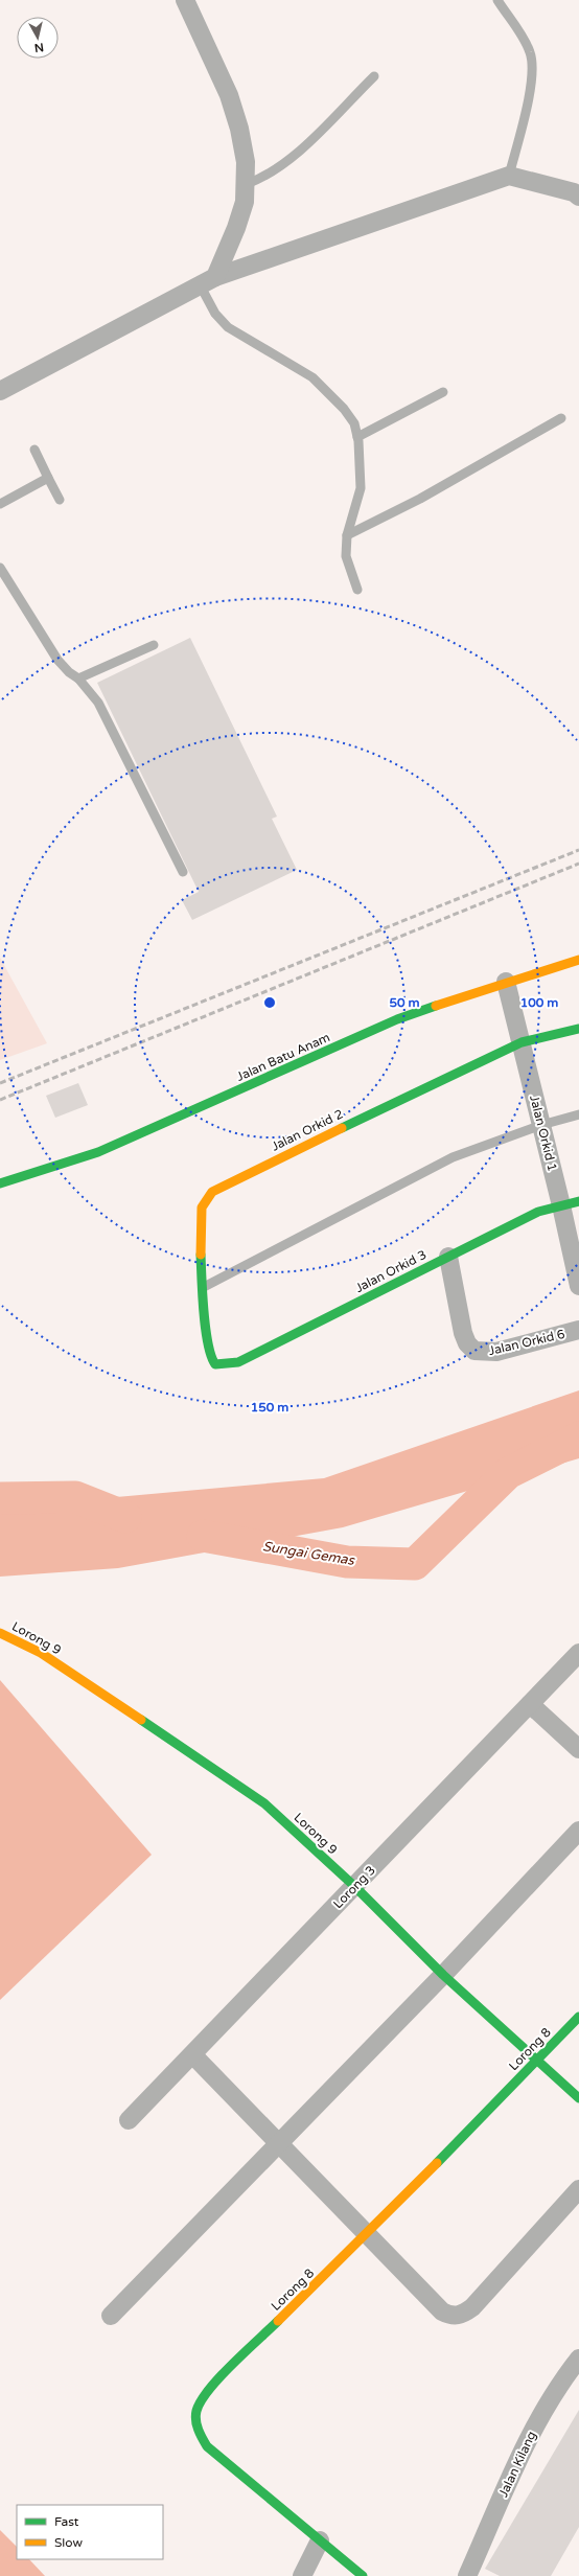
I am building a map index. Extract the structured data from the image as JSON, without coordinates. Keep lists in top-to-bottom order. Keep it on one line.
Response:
{"streets":{"main road":["Jalan Batu Anam","Jalan Orkid 2","Jalan Orkid 3","Lorong 9","Lorong 8"],"street":["Jalan Orkid 1","Jalan Orkid 6","Lorong 3","Jalan Kilang"]},"crossings":[["Jalan Batu Anam","Jalan Orkid 1"],["Jalan Orkid 2","Jalan Orkid 1"],["Jalan Orkid 2","Jalan Orkid 3"],["Jalan Orkid 1","Jalan Orkid 3"],["Jalan Orkid 3","Jalan Orkid 6"],["Lorong 9","Lorong 3"],["Lorong 9","Lorong 8"]],"water":["Sungai Gemas"],"legend":["Fast","Slow"],"north":"bottom","rings":["50 m","100 m","150 m"]}
